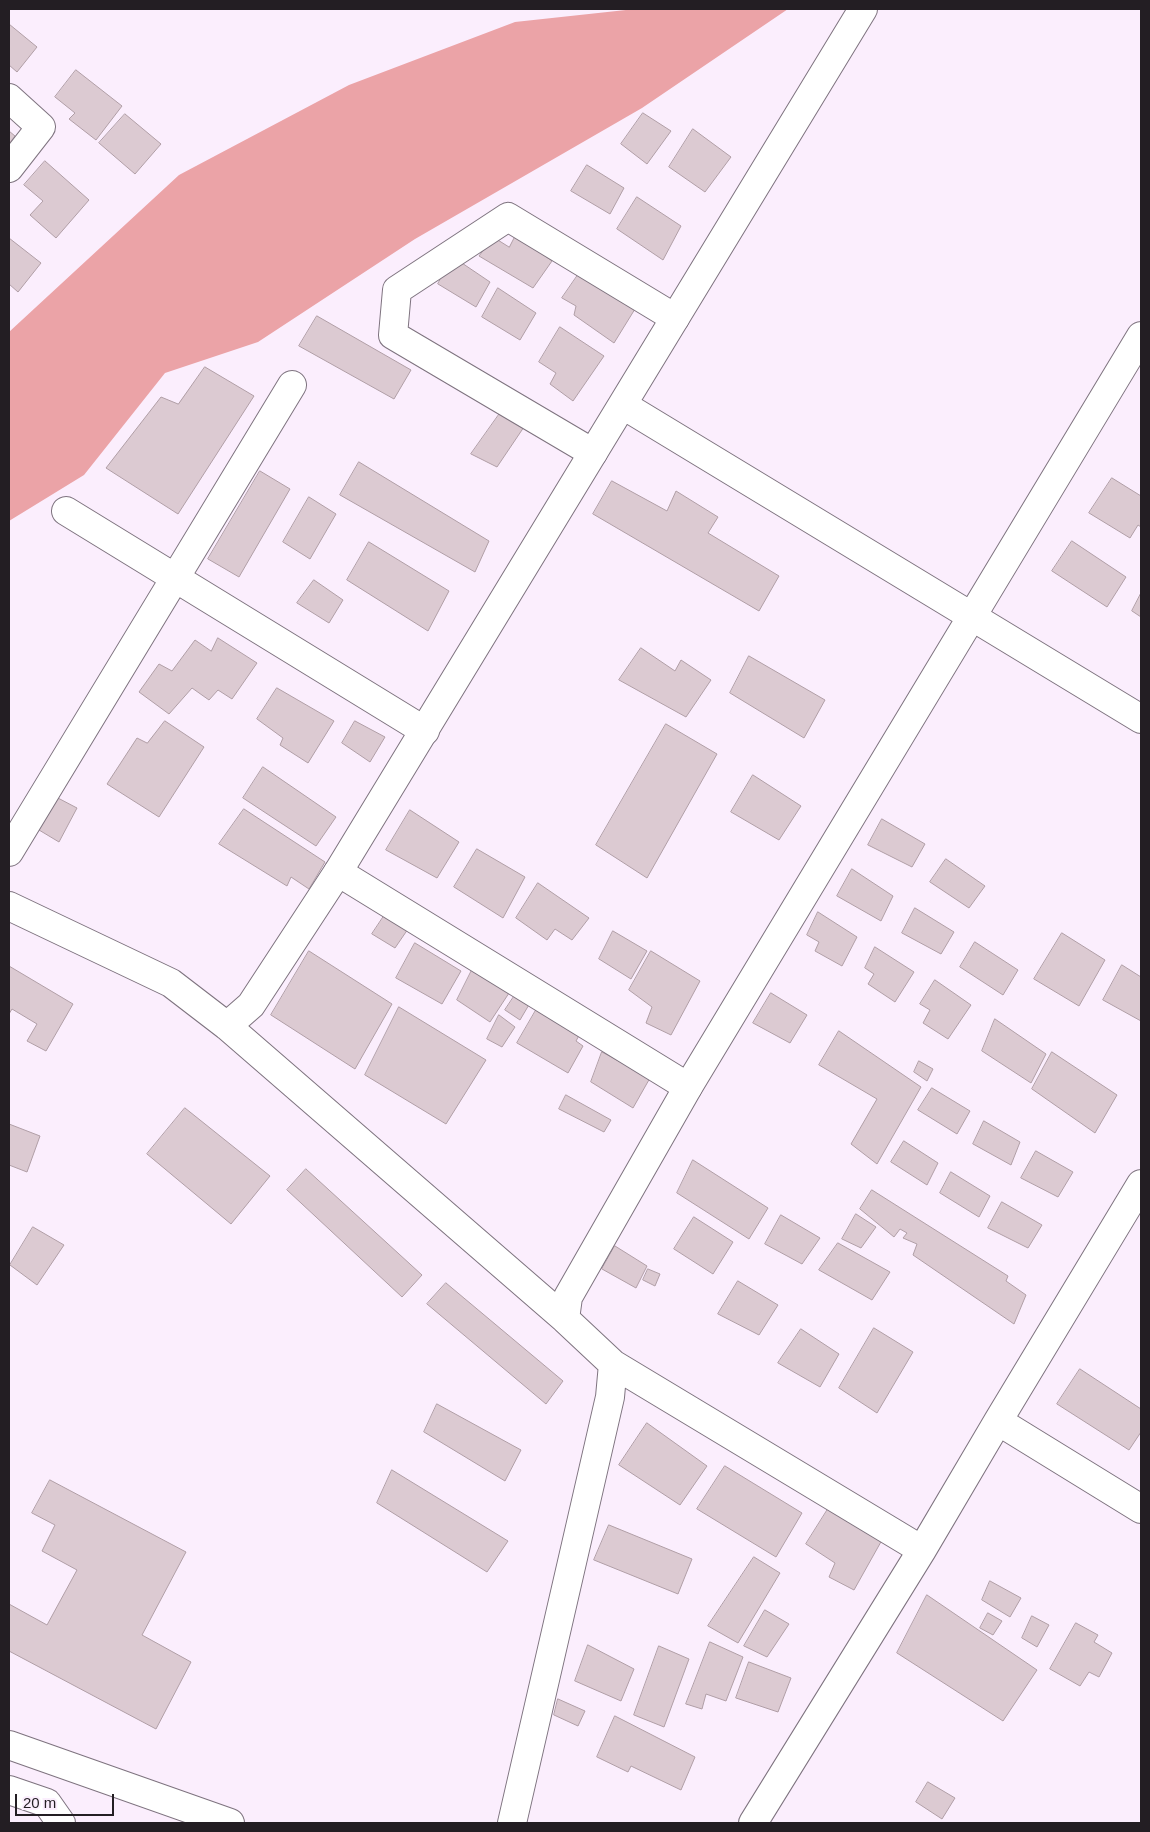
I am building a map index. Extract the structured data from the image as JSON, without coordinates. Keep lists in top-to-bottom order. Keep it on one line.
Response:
{"scale_bar":"20 m"}
